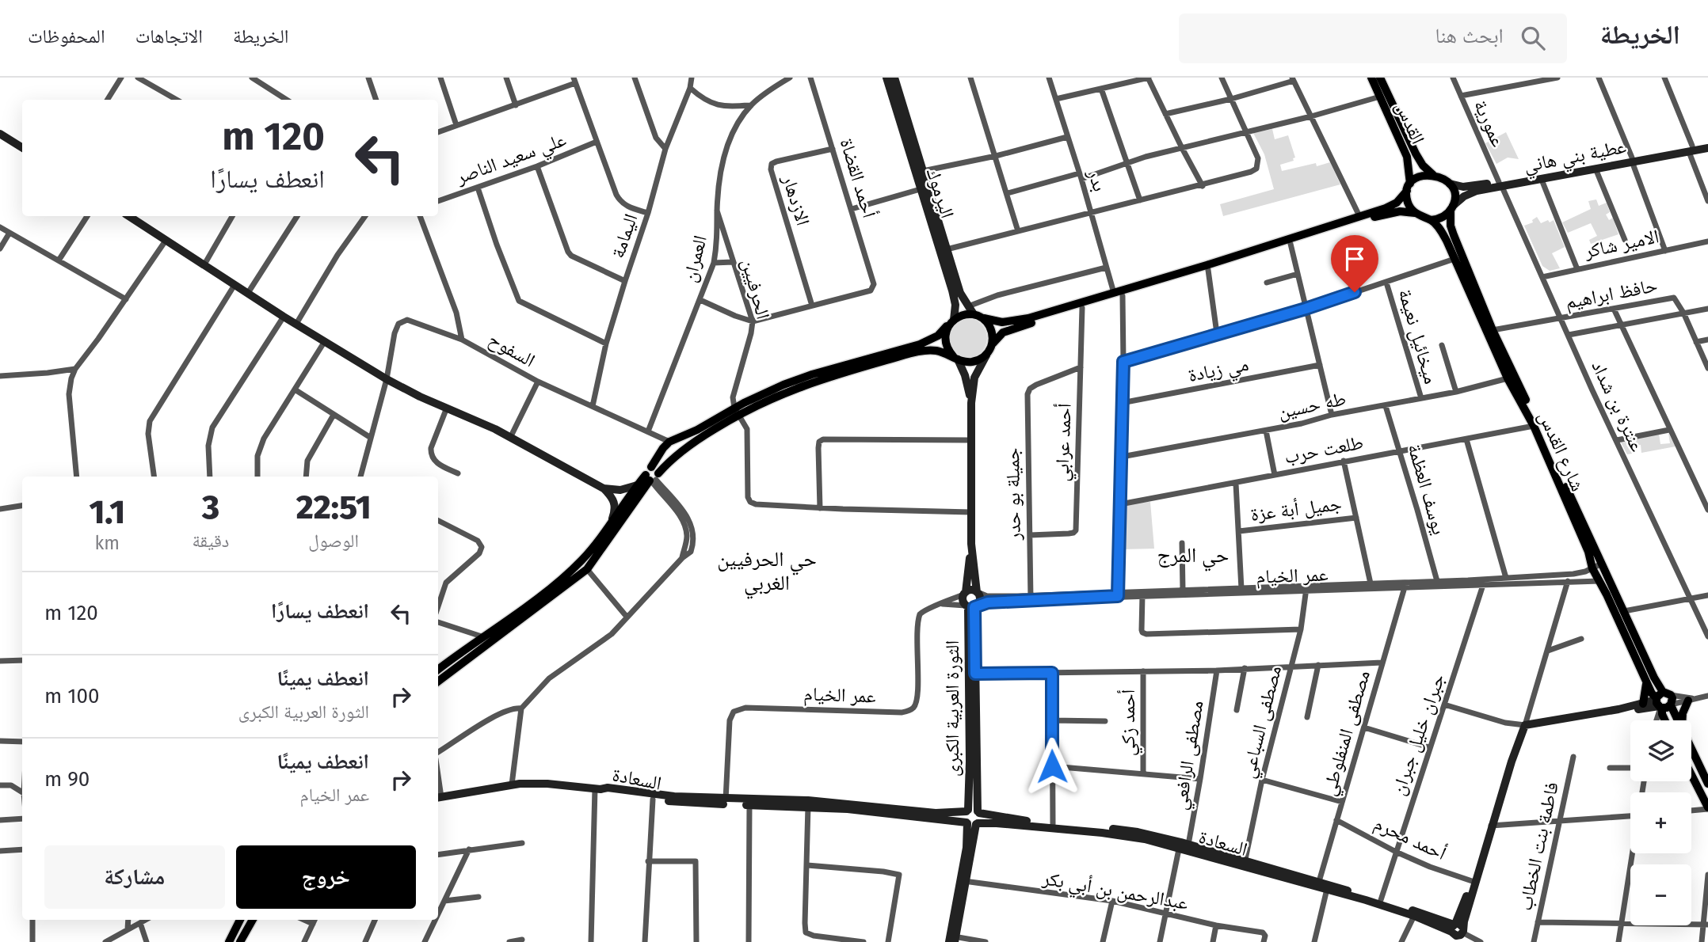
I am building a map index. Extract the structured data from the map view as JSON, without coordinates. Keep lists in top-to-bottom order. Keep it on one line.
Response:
{"streets":{"main road":["القدس","شارع القدس"],"street":["عمورية","عطية بني هاني","علي سعيد الناصر","أحمد القضاة","بدر","اليرموك","الازدهار","اليمامة","الامير شاكر","العمران","الحرفيين","حافظ ابراهيم","ميخائيل نعيمة","السفوح","مي زيادة","طه حسين","عنترة بن شداد","أحمد عرابي","طلعت حرب","يوسف العظمة","جميلة بو حدر","جميل أبة عزة","عمر الخيام","الثورة العربية الكبرى","مصطفى السباعي","أحمد زكي","مصطفى المنفلوطي","جبران خليل جبران","مصطفى الرافعي","السعادة","أحمد محرم","فاطمة بنت الخطاب","عبدالرحمن بن أبي بكر"]},"crossings":[["القدس","عطية بني هاني"],["القدس","شارع القدس"],["عمورية","عطية بني هاني"],["عمورية","عنترة بن شداد"],["عطية بني هاني","عنترة بن شداد"],["عطية بني هاني","شارع القدس"],["أحمد القضاة","الازدهار"],["بدر","مي زيادة"],["بدر","طه حسين"],["بدر","طلعت حرب"],["بدر","عمر الخيام"],["اليمامة","السفوح"],["الامير شاكر","عنترة بن شداد"],["العمران","الحرفيين"],["العمران","السفوح"],["حافظ ابراهيم","عنترة بن شداد"],["ميخائيل نعيمة","طه حسين"],["طه حسين","شارع القدس"],["طه حسين","يوسف العظمة"],["أحمد عرابي","جميلة بو حدر"],["طلعت حرب","شارع القدس"],["طلعت حرب","يوسف العظمة"],["شارع القدس","عمر الخيام"],["يوسف العظمة","عمر الخيام"],["جميلة بو حدر","عمر الخيام"],["عمر الخيام","الثورة العربية الكبرى"],["عمر الخيام","مصطفى السباعي"],["عمر الخيام","مصطفى المنفلوطي"],["عمر الخيام","جبران خليل جبران"],["عمر الخيام","السعادة"],["الثورة العربية الكبرى","السعادة"],["مصطفى السباعي","السعادة"],["مصطفى المنفلوطي","السعادة"],["مصطفى المنفلوطي","أحمد محرم"],["جبران خليل جبران","السعادة"],["جبران خليل جبران","أحمد محرم"],["مصطفى الرافعي","السعادة"],["مصطفى الرافعي","عبدالرحمن بن أبي بكر"]],"districts":["حي المرج","حي الحرفيين الغربي"],"page":{"header":"الخريطة","search":"ابحث هنا","nav":["الخريطة","الاتجاهات","المحفوظات"],"turn":["120 m","انعطف يسارًا"],"eta":["22:51","الوصول","3","دقيقة","1.1","km"],"list":[{"name":"انعطف يسارًا","value":"120 m"},{"name":"انعطف يمينًا","note":"الثورة العربية الكبرى","value":"100 m"},{"name":"انعطف يمينًا","note":"عمر الخيام","value":"90 m"}],"map_buttons":["+","−"],"buttons":["خروج","مشاركة"]}}
